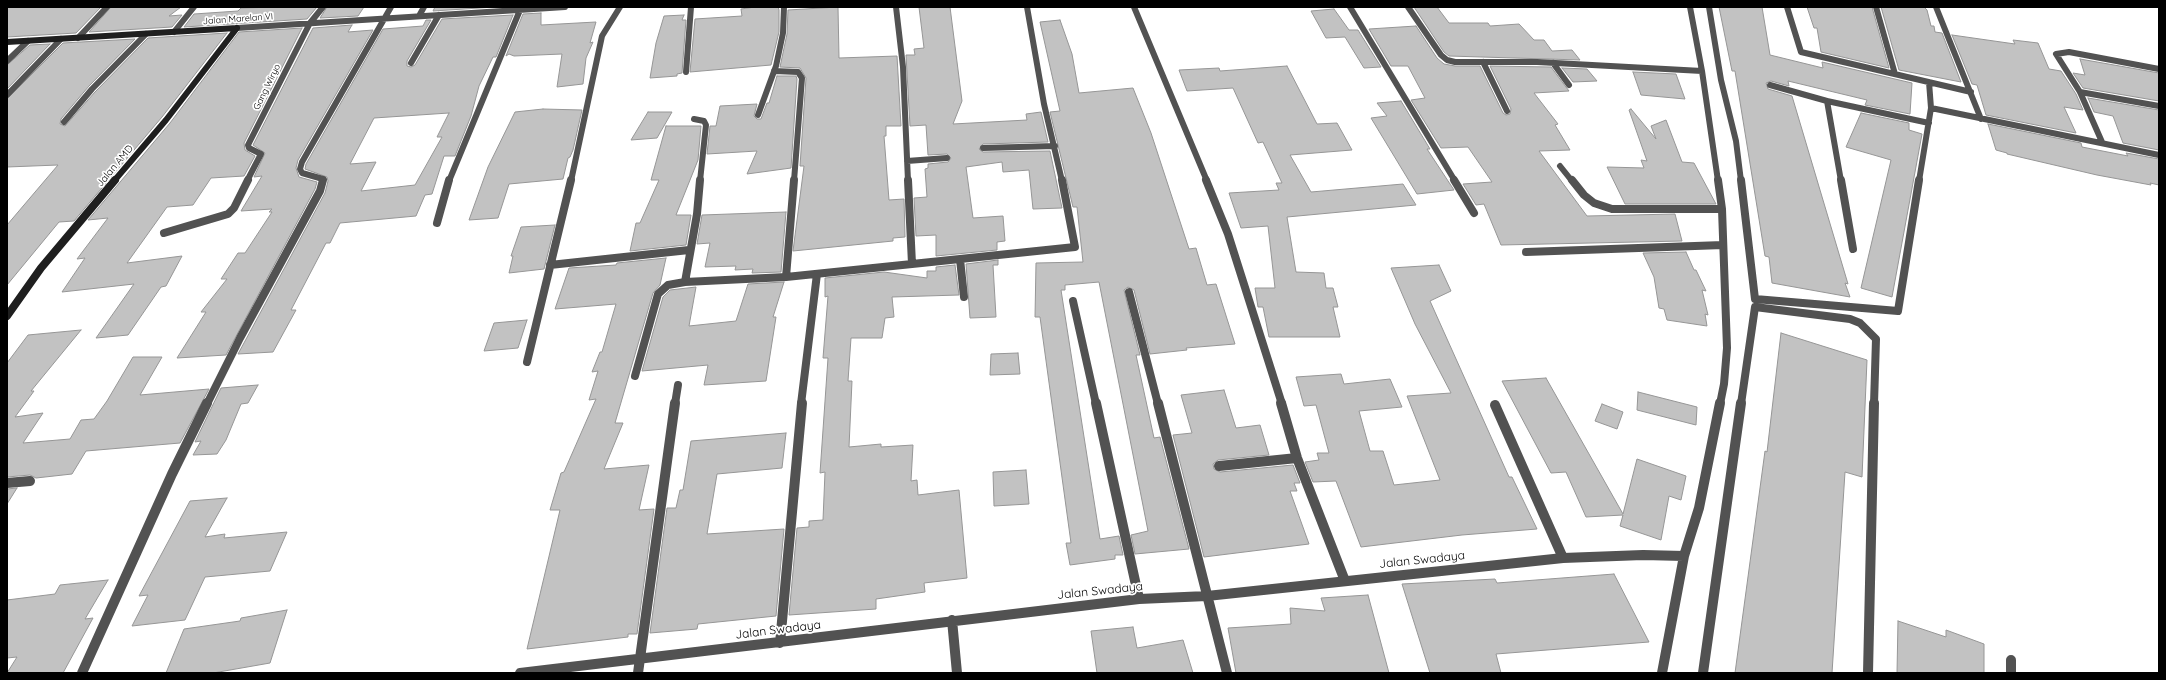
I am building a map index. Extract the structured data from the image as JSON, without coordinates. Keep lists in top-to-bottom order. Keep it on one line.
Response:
{"streets":{"street":["Jalan Marelan VI","Gang Wiryo","Jalan AMD","Jalan Swadaya"]},"crossings":[["Jalan Marelan VI","Gang Wiryo"],["Jalan Marelan VI","Jalan AMD"]]}
